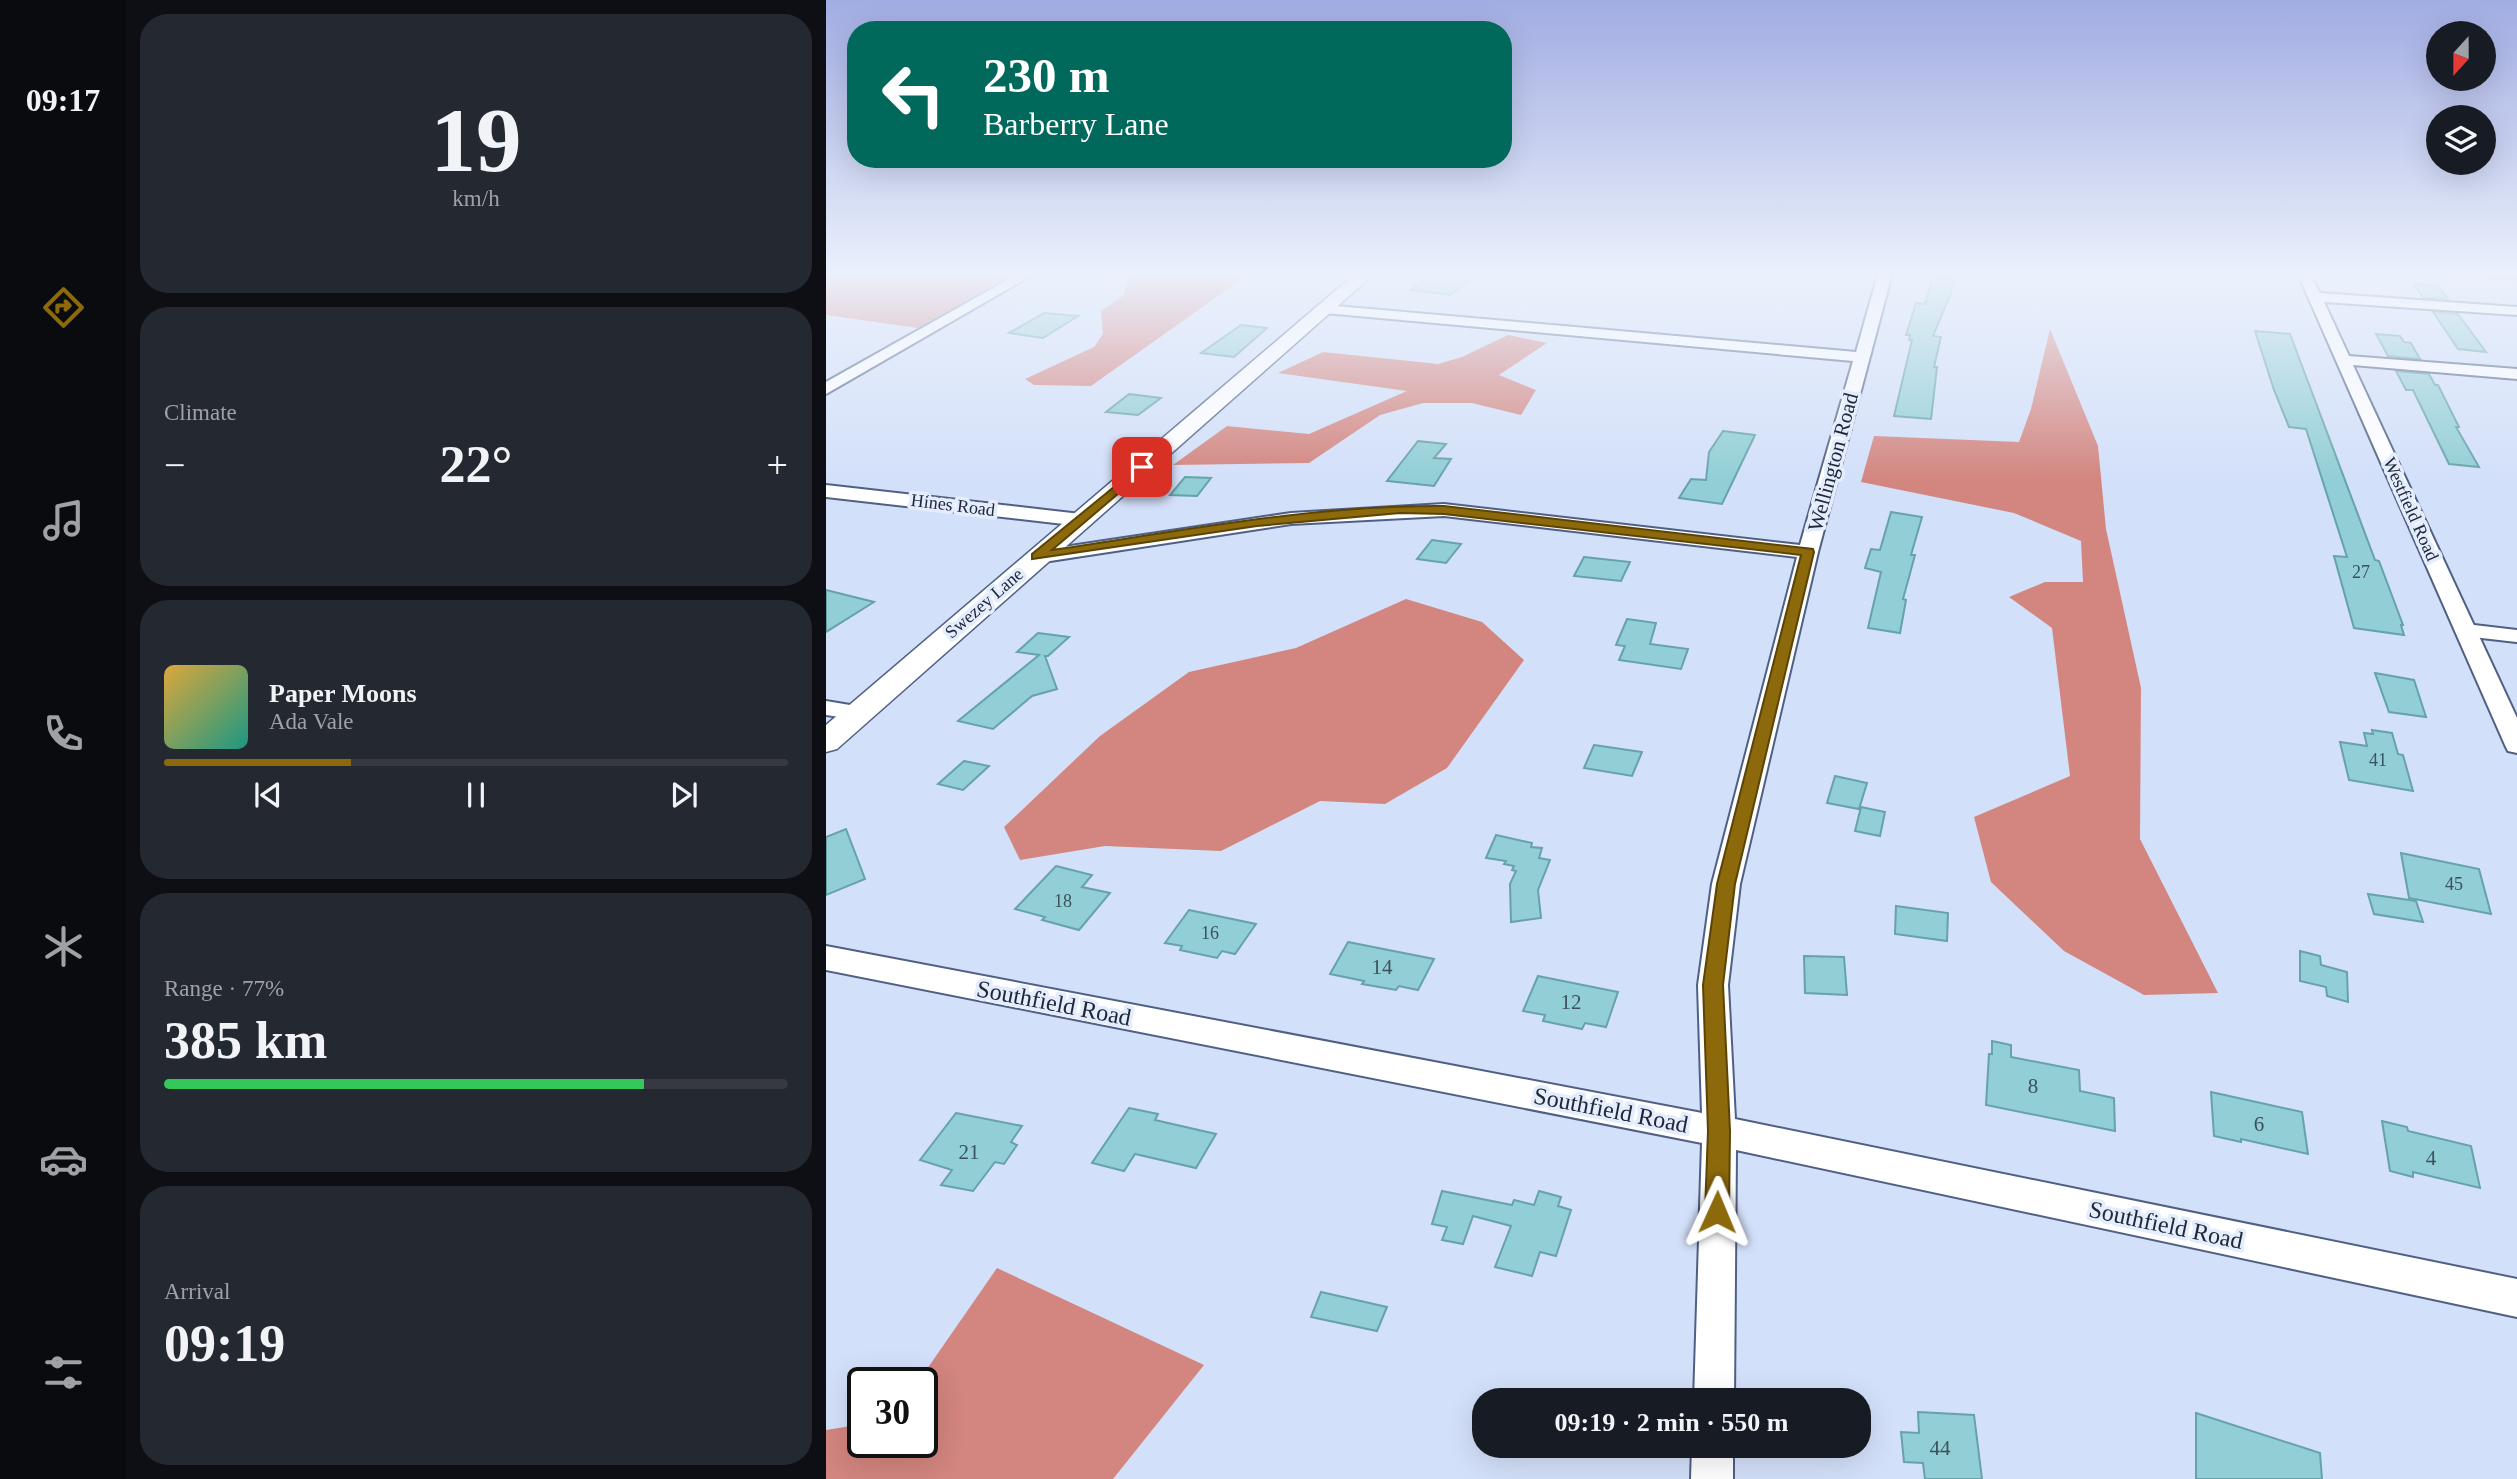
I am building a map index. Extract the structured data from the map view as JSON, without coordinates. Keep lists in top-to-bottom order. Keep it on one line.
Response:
{"streets":{"street":["Wellington Road","Hines Road","Westfield Road","Swezey Lane","Southfield Road"]},"crossings":[["Wellington Road","Southfield Road"],["Hines Road","Swezey Lane"]],"house_numbers":["27","41","45","18","16","14","12","8","6","21","4","44"],"north":"bottom","page":{"tabs":"09:17","tile":[["19","km/h"],"Climate",["Range · 77%","385 km"],["Arrival","09:19"]],"turn":["230 m","Barberry Lane"],"heat":["−","22°","+"],"song":["Paper Moons","Ada Vale"],"limit":"30","trip":"09:19 · 2 min · 550 m"}}
